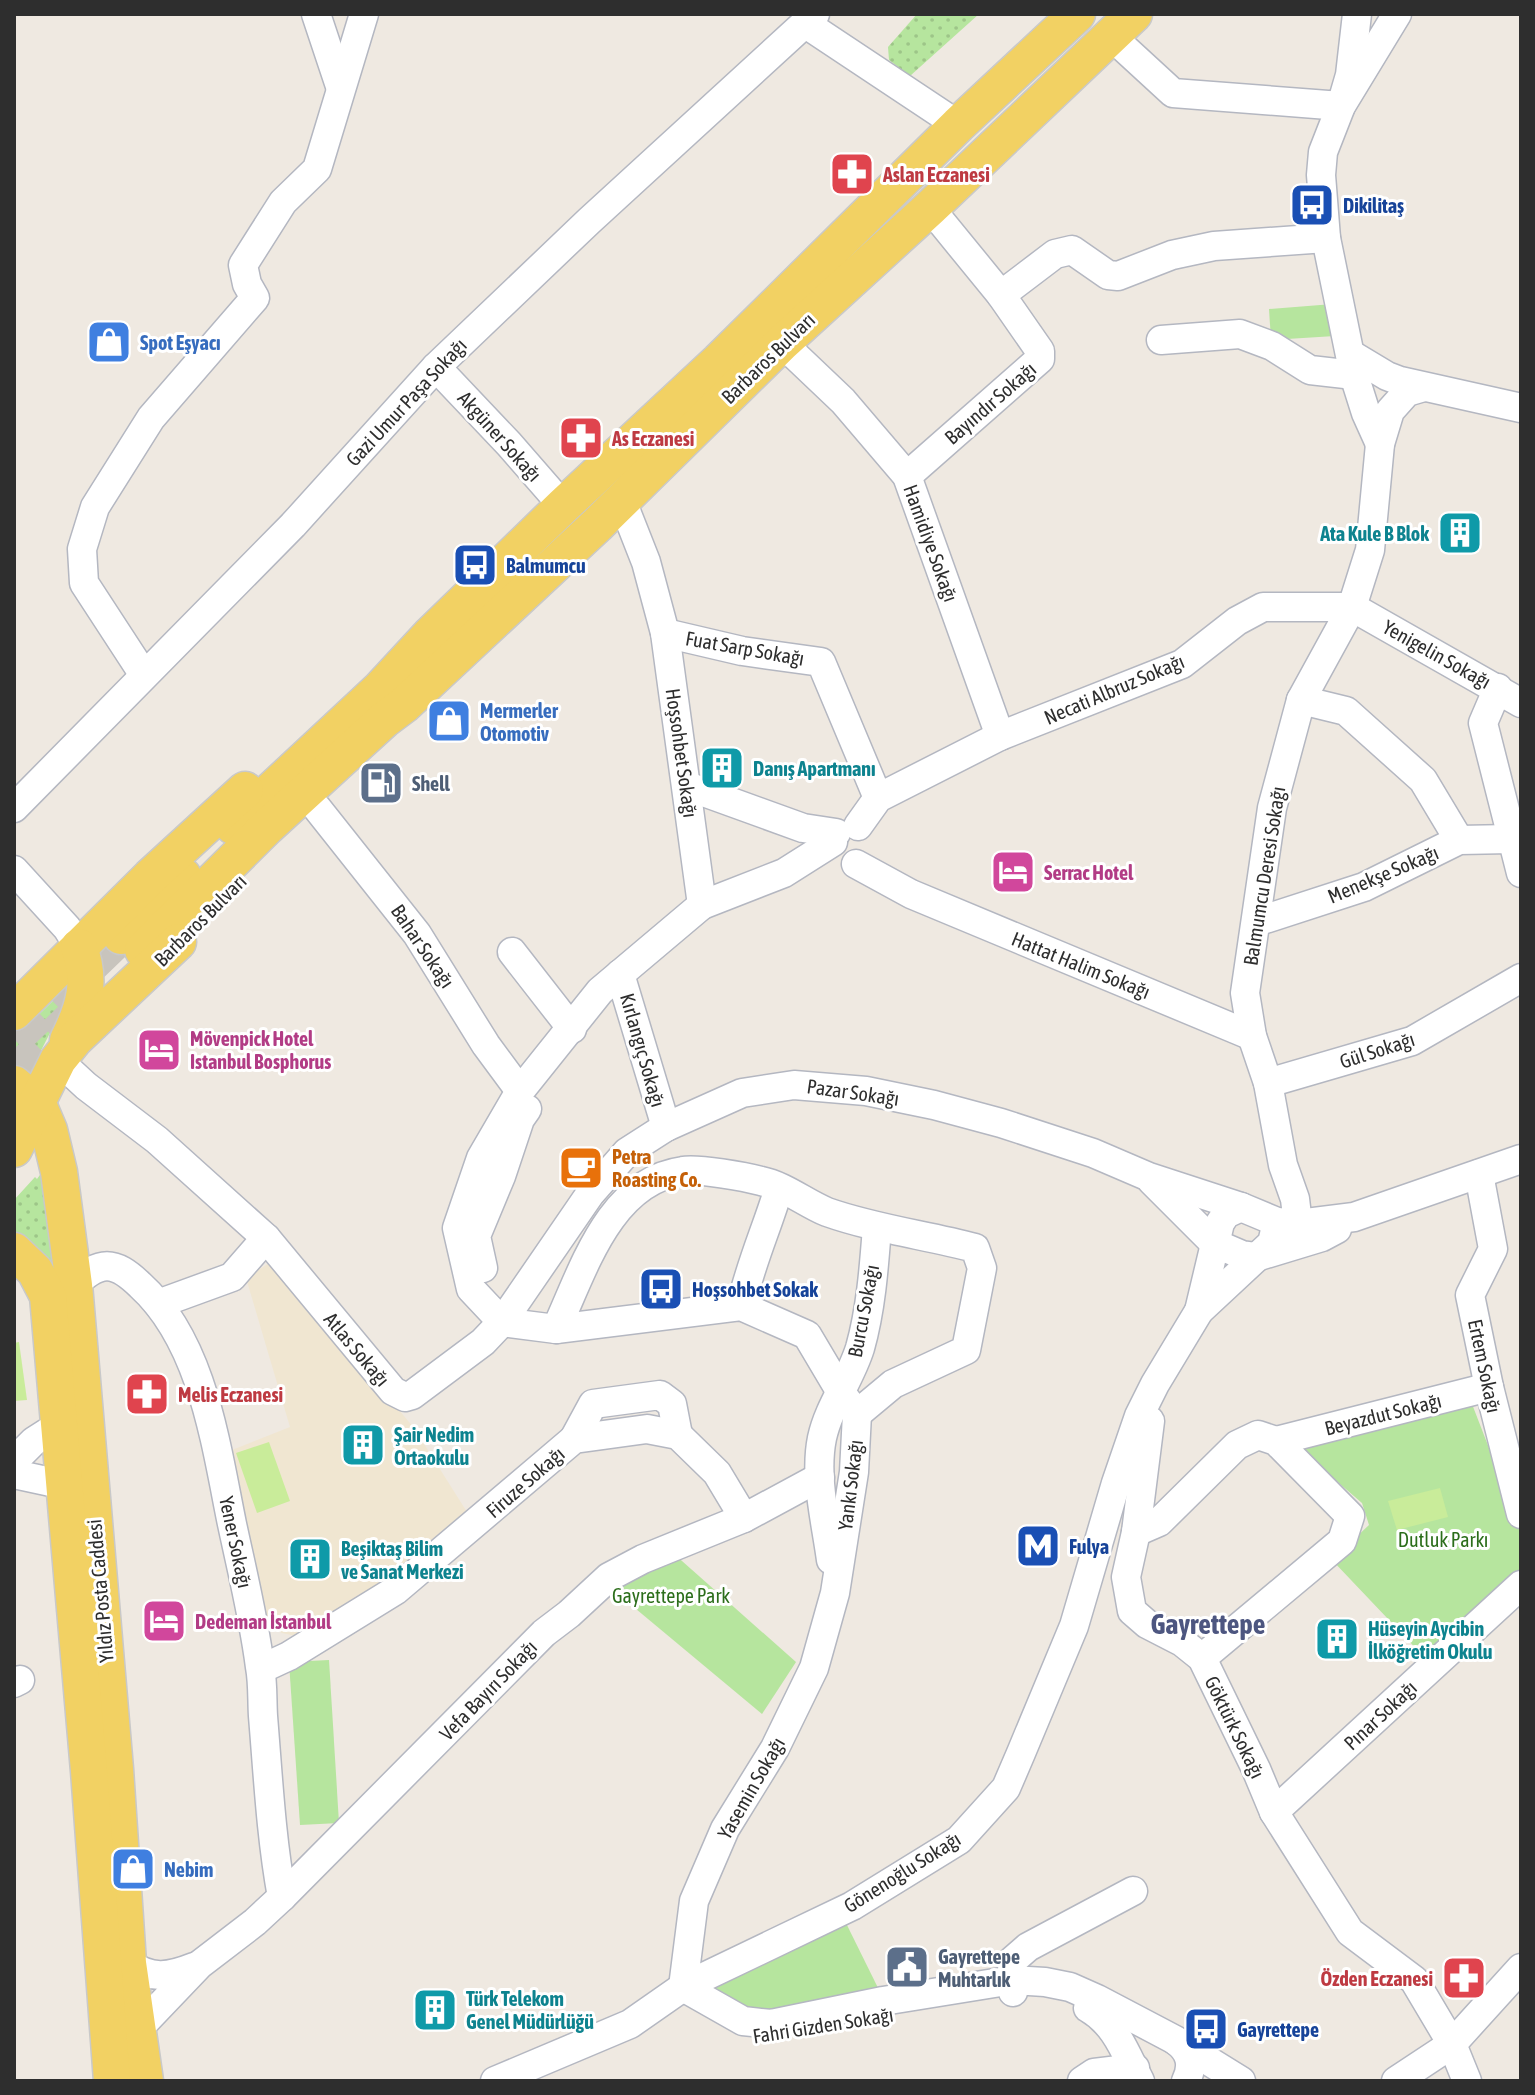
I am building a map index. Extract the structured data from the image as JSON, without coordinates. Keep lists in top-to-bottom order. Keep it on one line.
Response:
{"streets":{"main road":["Barbaros Bulvarı","Yıldız Posta Caddesi"],"street":["Gazi Umur Paşa Sokağı","Bayındır Sokağı","Akgüner Sokağı","Hamidiye Sokağı","Fuat Sarp Sokağı","Yenigelin Sokağı","Necati Albruz Sokağı","Hoşsohbet Sokağı","Menekşe Sokağı","Balmumcu Deresi Sokağı","Bahar Sokağı","Hattat Halim Sokağı","Kırlangıç Sokağı","Gül Sokağı","Pazar Sokağı","Burcu Sokağı","Atlas Sokağı","Ertem Sokağı","Beyazdut Sokağı","Firuze Sokağı","Yankı Sokağı","Yener Sokağı","Vefa Bayırı Sokağı","Pınar Sokağı","Göktürk Sokağı","Yasemin Sokağı","Gönenoğlu Sokağı","Fahri Gizden Sokağı"]},"crossings":[["Barbaros Bulvarı","Akgüner Sokağı"],["Barbaros Bulvarı","Hamidiye Sokağı"],["Barbaros Bulvarı","Hoşsohbet Sokağı"],["Barbaros Bulvarı","Bahar Sokağı"],["Barbaros Bulvarı","Yıldız Posta Caddesi"],["Gazi Umur Paşa Sokağı","Akgüner Sokağı"],["Bayındır Sokağı","Hamidiye Sokağı"],["Hamidiye Sokağı","Necati Albruz Sokağı"],["Fuat Sarp Sokağı","Necati Albruz Sokağı"],["Fuat Sarp Sokağı","Hoşsohbet Sokağı"],["Yenigelin Sokağı","Necati Albruz Sokağı"],["Yenigelin Sokağı","Balmumcu Deresi Sokağı"],["Necati Albruz Sokağı","Balmumcu Deresi Sokağı"],["Menekşe Sokağı","Balmumcu Deresi Sokağı"],["Balmumcu Deresi Sokağı","Hattat Halim Sokağı"],["Balmumcu Deresi Sokağı","Gül Sokağı"],["Balmumcu Deresi Sokağı","Pazar Sokağı"],["Kırlangıç Sokağı","Pazar Sokağı"],["Pazar Sokağı","Atlas Sokağı"],["Burcu Sokağı","Yankı Sokağı"],["Ertem Sokağı","Beyazdut Sokağı"],["Beyazdut Sokağı","Göktürk Sokağı"],["Firuze Sokağı","Yener Sokağı"],["Firuze Sokağı","Vefa Bayırı Sokağı"],["Yankı Sokağı","Vefa Bayırı Sokağı"],["Yankı Sokağı","Yasemin Sokağı"],["Yener Sokağı","Yıldız Posta Caddesi"],["Yener Sokağı","Vefa Bayırı Sokağı"],["Pınar Sokağı","Göktürk Sokağı"],["Göktürk Sokağı","Gönenoğlu Sokağı"],["Yasemin Sokağı","Gönenoğlu Sokağı"],["Yasemin Sokağı","Fahri Gizden Sokağı"],["Gönenoğlu Sokağı","Fahri Gizden Sokağı"]],"districts":["Gayrettepe"],"parks":["Dutluk Parkı","Gayrettepe Park"],"places":{"pharmacy":["Aslan Eczanesi","As Eczanesi","Melis Eczanesi","Özden Eczanesi"],"bus stop":["Dikilitaş","Balmumcu","Hoşsohbet Sokak","Gayrettepe"],"shop":["Spot Eşyacı","Mermerler Otomotiv","Nebim"],"building":["Ata Kule B Blok","Danış Apartmanı","Şair Nedim Ortaokulu","Beşiktaş Bilim ve Sanat Merkezi","Hüseyin Aycibin İlköğretim Okulu","Türk Telekom Genel Müdürlüğü"],"fuel station":["Shell"],"hotel":["Serrac Hotel","Mövenpick Hotel Istanbul Bosphorus","Dedeman İstanbul"],"cafe":["Petra Roasting Co."],"metro station":["Fulya"],"public building":["Gayrettepe Muhtarlık"]}}
